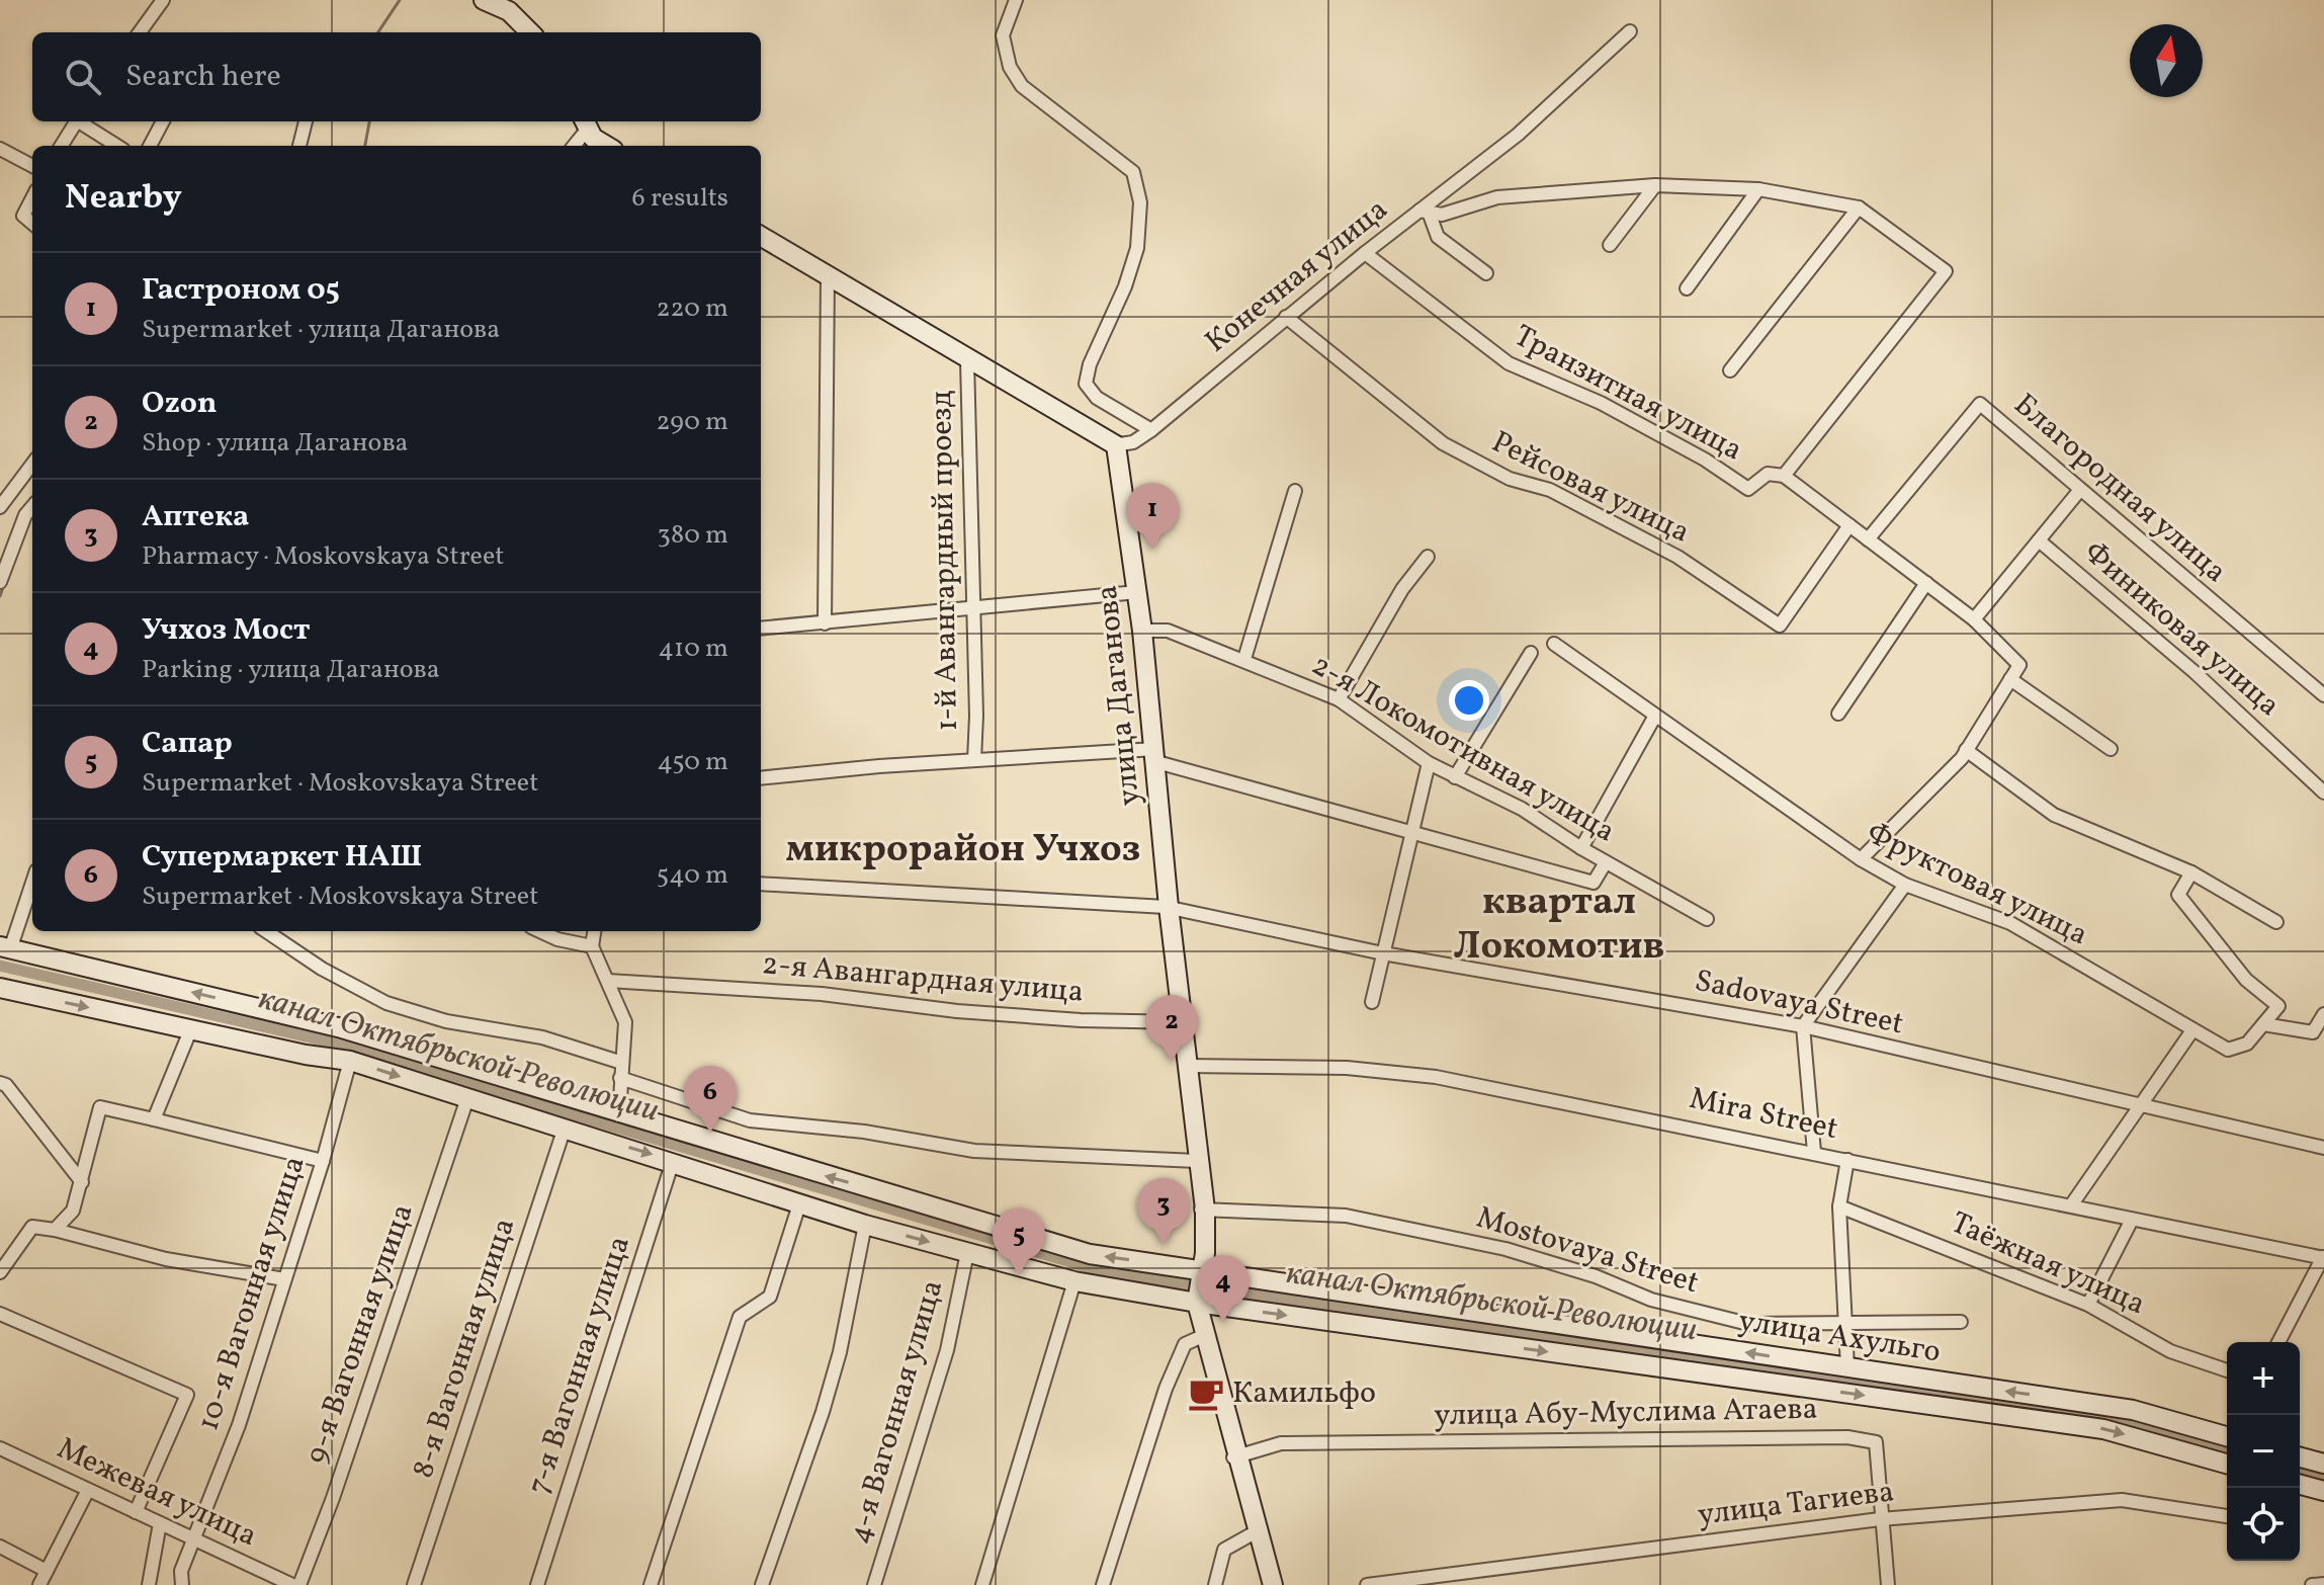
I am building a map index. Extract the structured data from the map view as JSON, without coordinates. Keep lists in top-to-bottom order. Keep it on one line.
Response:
{"streets":{"main road":["улица Даганова","улица Ахульго"],"street":["Конечная улица","Транзитная улица","Рейсовая улица","Благородная улица","1-й Авангардный проезд","Финиковая улица","2-я Локомотивная улица","Фруктовая улица","2-я Авангардная улица","Sadovaya Street","Mira Street","Mostovaya Street","Таёжная улица","10-я Вагонная улица","9-я Вагонная улица","8-я Вагонная улица","7-я Вагонная улица","4-я Вагонная улица","улица Абу-Муслима Атаева","Межевая улица","улица Тагиева"]},"crossings":[["Конечная улица","Транзитная улица"],["Конечная улица","Рейсовая улица"],["Конечная улица","улица Даганова"],["улица Даганова","2-я Локомотивная улица"],["улица Даганова","2-я Авангардная улица"],["улица Даганова","Sadovaya Street"],["улица Даганова","Mira Street"],["улица Даганова","Mostovaya Street"],["улица Даганова","улица Ахульго"],["улица Даганова","улица Абу-Муслима Атаева"],["10-я Вагонная улица","Межевая улица"],["улица Абу-Муслима Атаева","улица Тагиева"]],"districts":["микрорайон Учхоз","квартал Локомотив"],"water":["канал Октябрьской Революции"],"places":{"cafe":["Камильфо"]},"north":"top","page":{"search":"Search here","heading":["Nearby","6 results"],"list":[{"mark":"1","name":"Гастроном 05","note":"Supermarket · улица Даганова","value":"220 m"},{"mark":"2","name":"Ozon","note":"Shop · улица Даганова","value":"290 m"},{"mark":"3","name":"Аптека","note":"Pharmacy · Moskovskaya Street","value":"380 m"},{"mark":"4","name":"Учхоз Мост","note":"Parking · улица Даганова","value":"410 m"},{"mark":"5","name":"Сапар","note":"Supermarket · Moskovskaya Street","value":"450 m"},{"mark":"6","name":"Супермаркет НАШ","note":"Supermarket · Moskovskaya Street","value":"540 m"}],"pins":["1","2","6","3","5","4"],"map_buttons":["+","−"]}}
